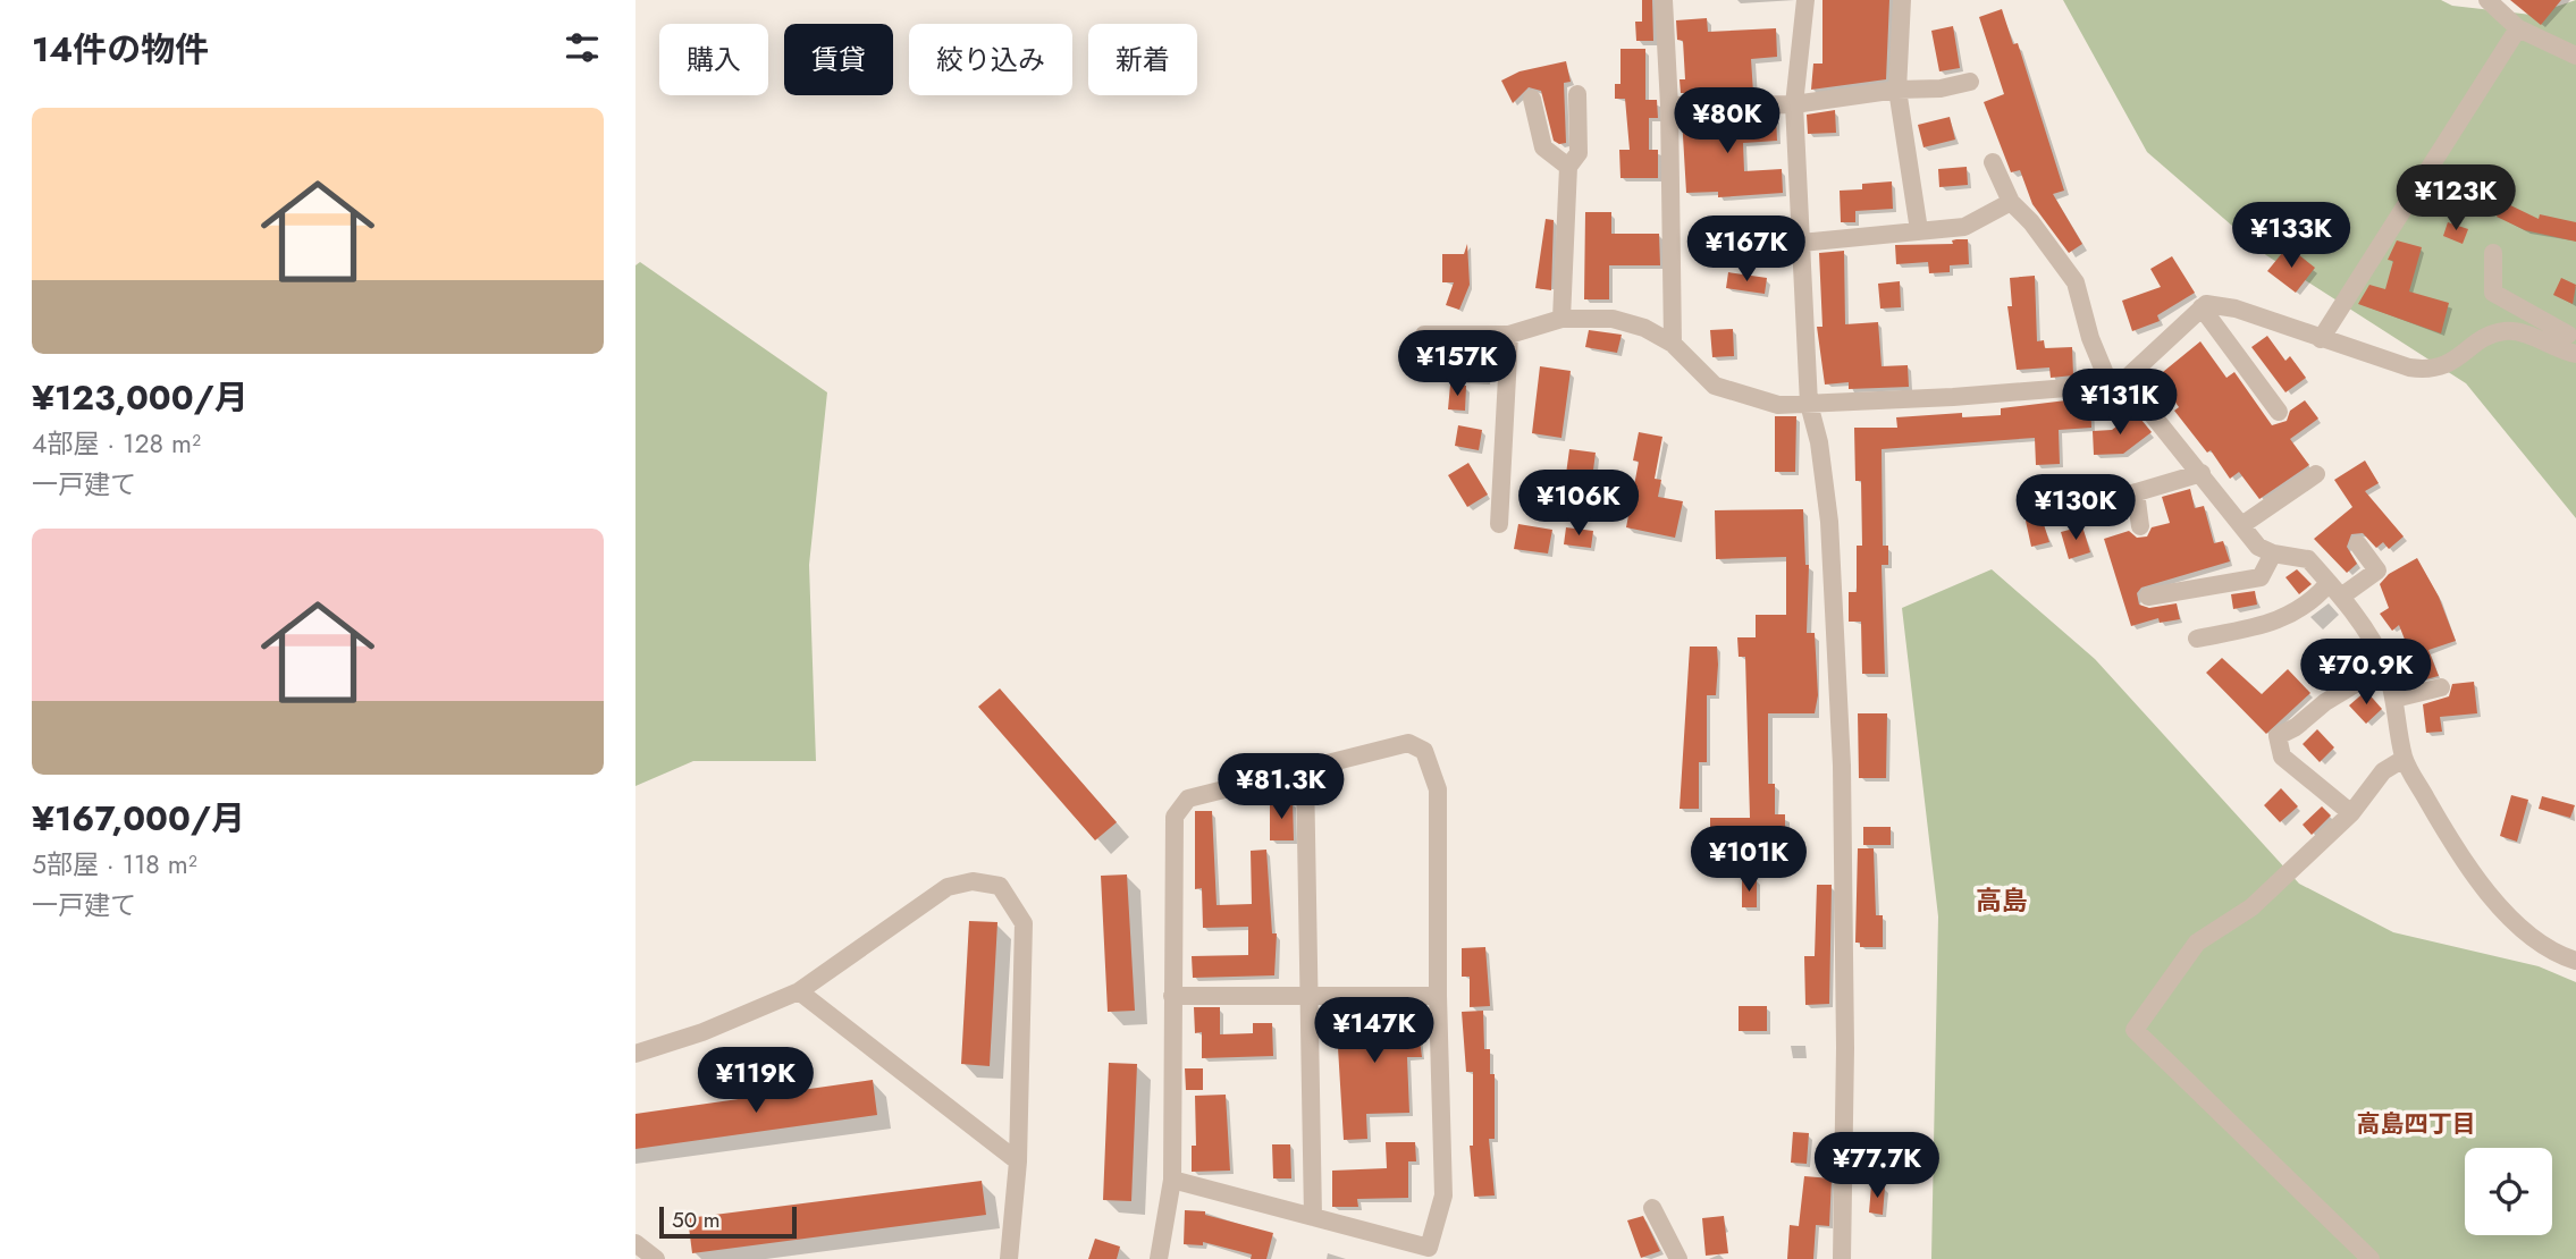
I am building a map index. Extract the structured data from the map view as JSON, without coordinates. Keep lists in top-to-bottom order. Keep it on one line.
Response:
{"districts":["高島","高島四丁目"],"scale_bar":"50 m","page":{"heading":"14件の物件","chip":["購入","賃貸","絞り込み","新着"],"price":["¥80K","¥123K","¥133K","¥167K","¥157K","¥131K","¥106K","¥130K","¥70.9K","¥81.3K","¥101K","¥147K","¥119K","¥77.7K"],"list":[{"name":"¥123,000/月","note":"4部屋 · 128 m² · 一戸建て"},{"name":"¥167,000/月","note":"5部屋 · 118 m² · 一戸建て"}],"scale":"50 m"}}
